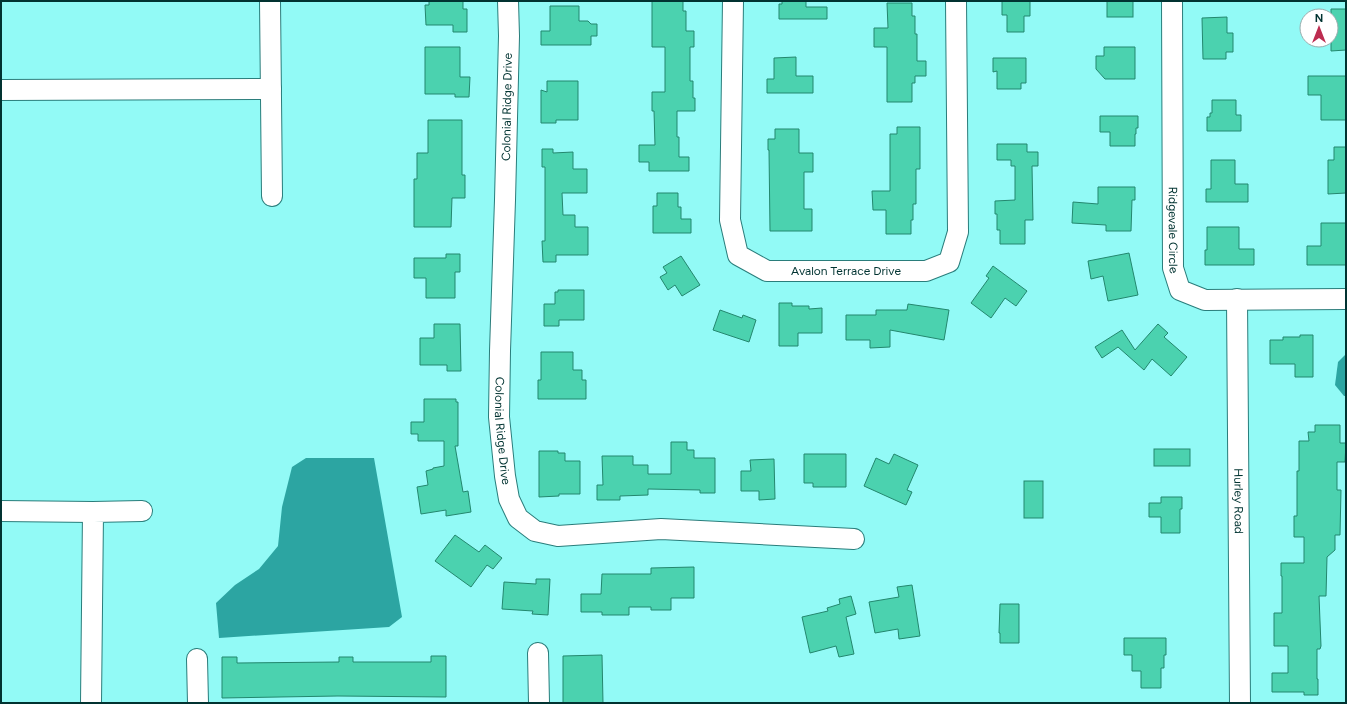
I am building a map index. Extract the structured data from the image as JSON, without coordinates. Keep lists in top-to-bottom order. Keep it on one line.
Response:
{"streets":{"street":["Colonial Ridge Drive","Ridgevale Circle","Avalon Terrace Drive","Hurley Road"]},"crossings":[["Ridgevale Circle","Hurley Road"]],"north":"top"}
